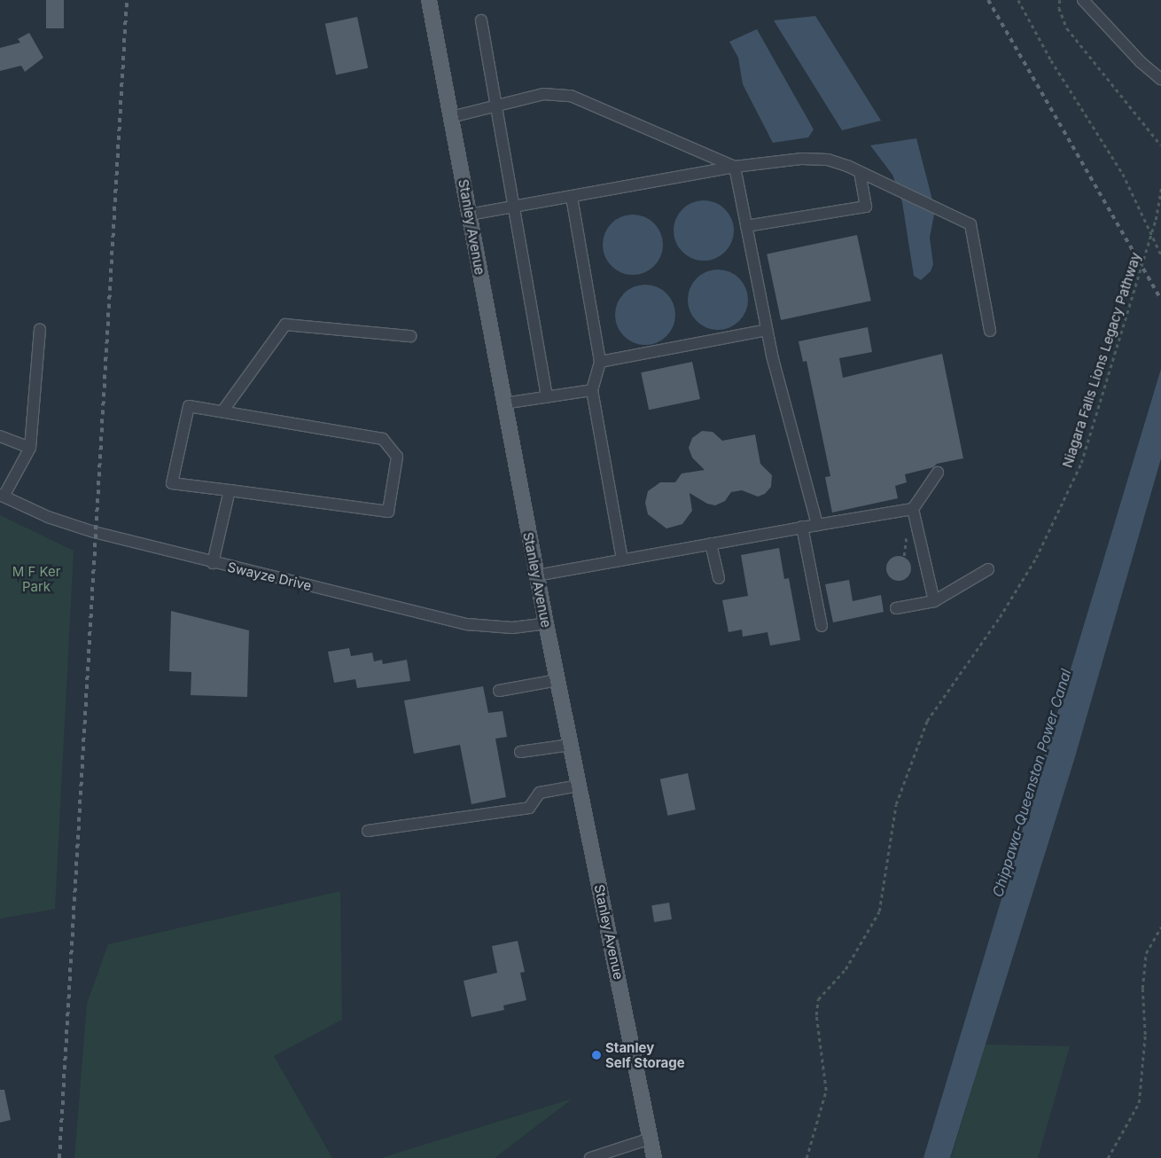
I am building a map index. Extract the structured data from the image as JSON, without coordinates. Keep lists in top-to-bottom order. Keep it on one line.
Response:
{"streets":{"main road":["Stanley Avenue"],"street":["Swayze Drive"],"path":["Niagara Falls Lions Legacy Pathway"]},"crossings":[["Stanley Avenue","Swayze Drive"]],"water":["Chippawa-Queenston Power Canal"],"parks":["M F Ker Park"],"places":["Stanley Self Storage"]}
